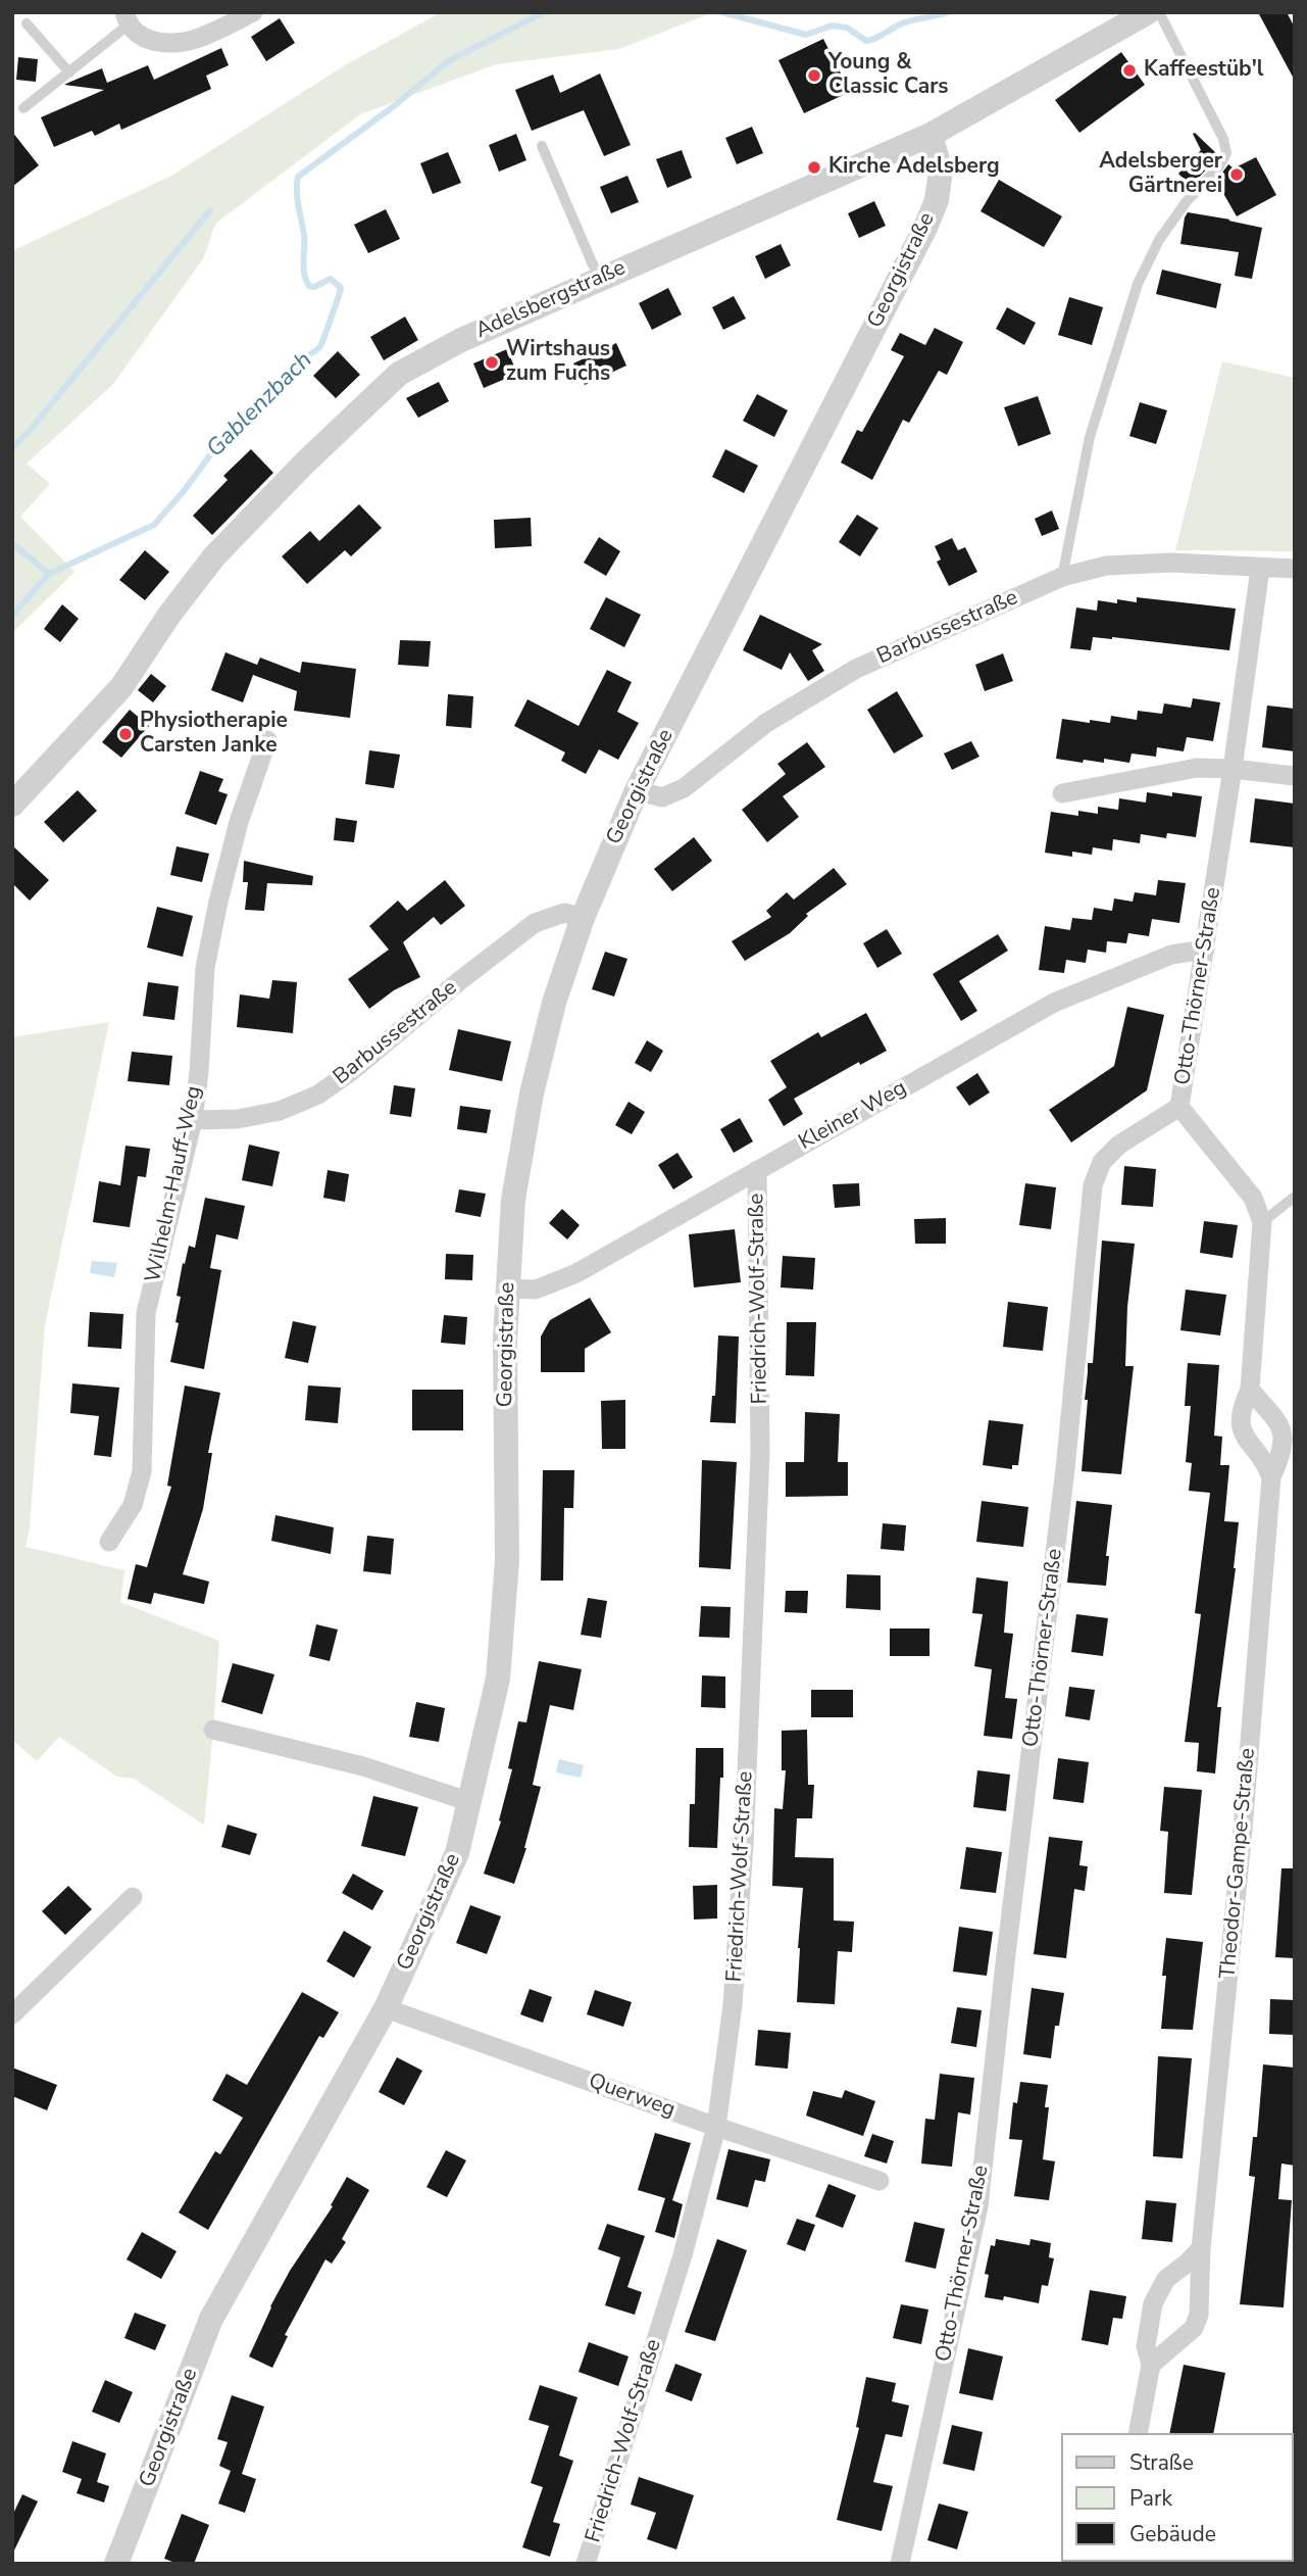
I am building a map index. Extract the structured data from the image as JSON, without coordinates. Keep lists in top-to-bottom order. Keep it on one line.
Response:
{"streets":{"street":["Georgistraße","Adelsbergstraße","Barbussestraße","Otto-Thörner-Straße","Kleiner Weg","Wilhelm-Hauff-Weg","Friedrich-Wolf-Straße","Theodor-Gampe-Straße","Querweg"]},"crossings":[["Georgistraße","Adelsbergstraße"],["Georgistraße","Barbussestraße"],["Georgistraße","Kleiner Weg"],["Georgistraße","Querweg"],["Barbussestraße","Otto-Thörner-Straße"],["Barbussestraße","Wilhelm-Hauff-Weg"],["Otto-Thörner-Straße","Kleiner Weg"],["Kleiner Weg","Friedrich-Wolf-Straße"],["Friedrich-Wolf-Straße","Querweg"]],"water":["Gablenzbach"],"places":["Kaffeestüb'l","Young & Classic Cars","Kirche Adelsberg","Adelsberger Gärtnerei","Wirtshaus zum Fuchs","Physiotherapie Carsten Janke"],"legend":["Straße","Park","Gebäude"]}
